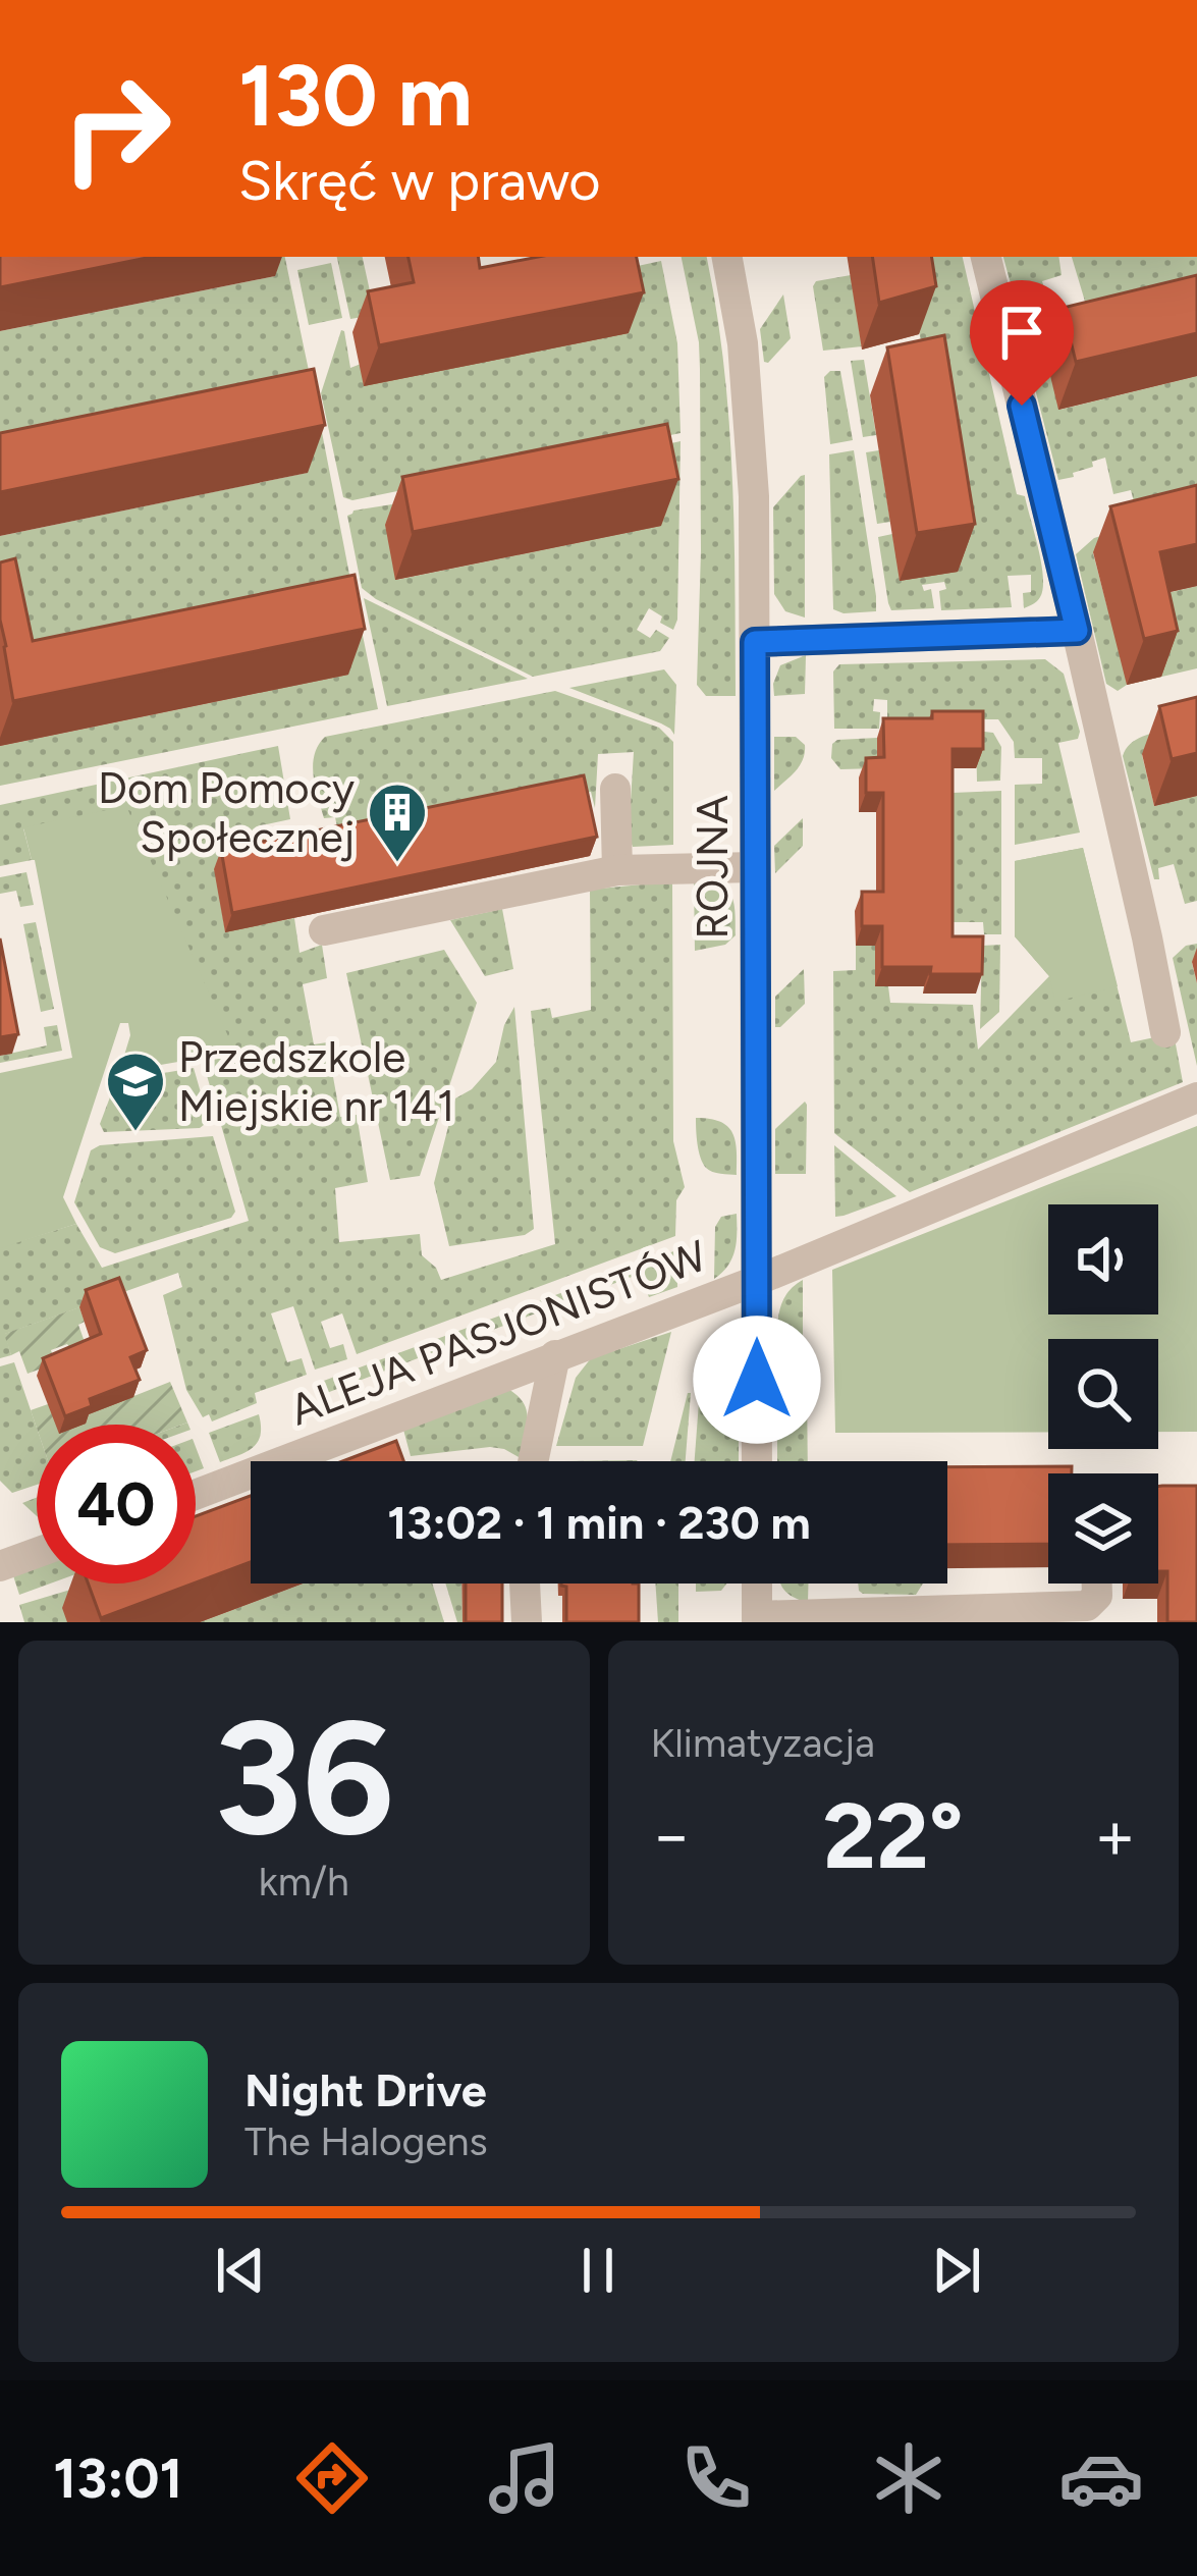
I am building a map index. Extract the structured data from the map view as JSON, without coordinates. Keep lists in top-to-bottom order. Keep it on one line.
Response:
{"streets":{"street":["ROJNA","ALEJA PASJONISTÓW"]},"crossings":[["ROJNA","ALEJA PASJONISTÓW"]],"places":{"building":["Dom Pomocy Społecznej"],"school or university":["Przedszkole Miejskie nr 141"]},"page":{"turn":["130 m","Skręć w prawo"],"limit":"40","trip":"13:02 · 1 min · 230 m","tile":[["36","km/h"],"Klimatyzacja"],"heat":["−","22°","+"],"song":["Night Drive","The Halogens"],"tabs":"13:01"}}
